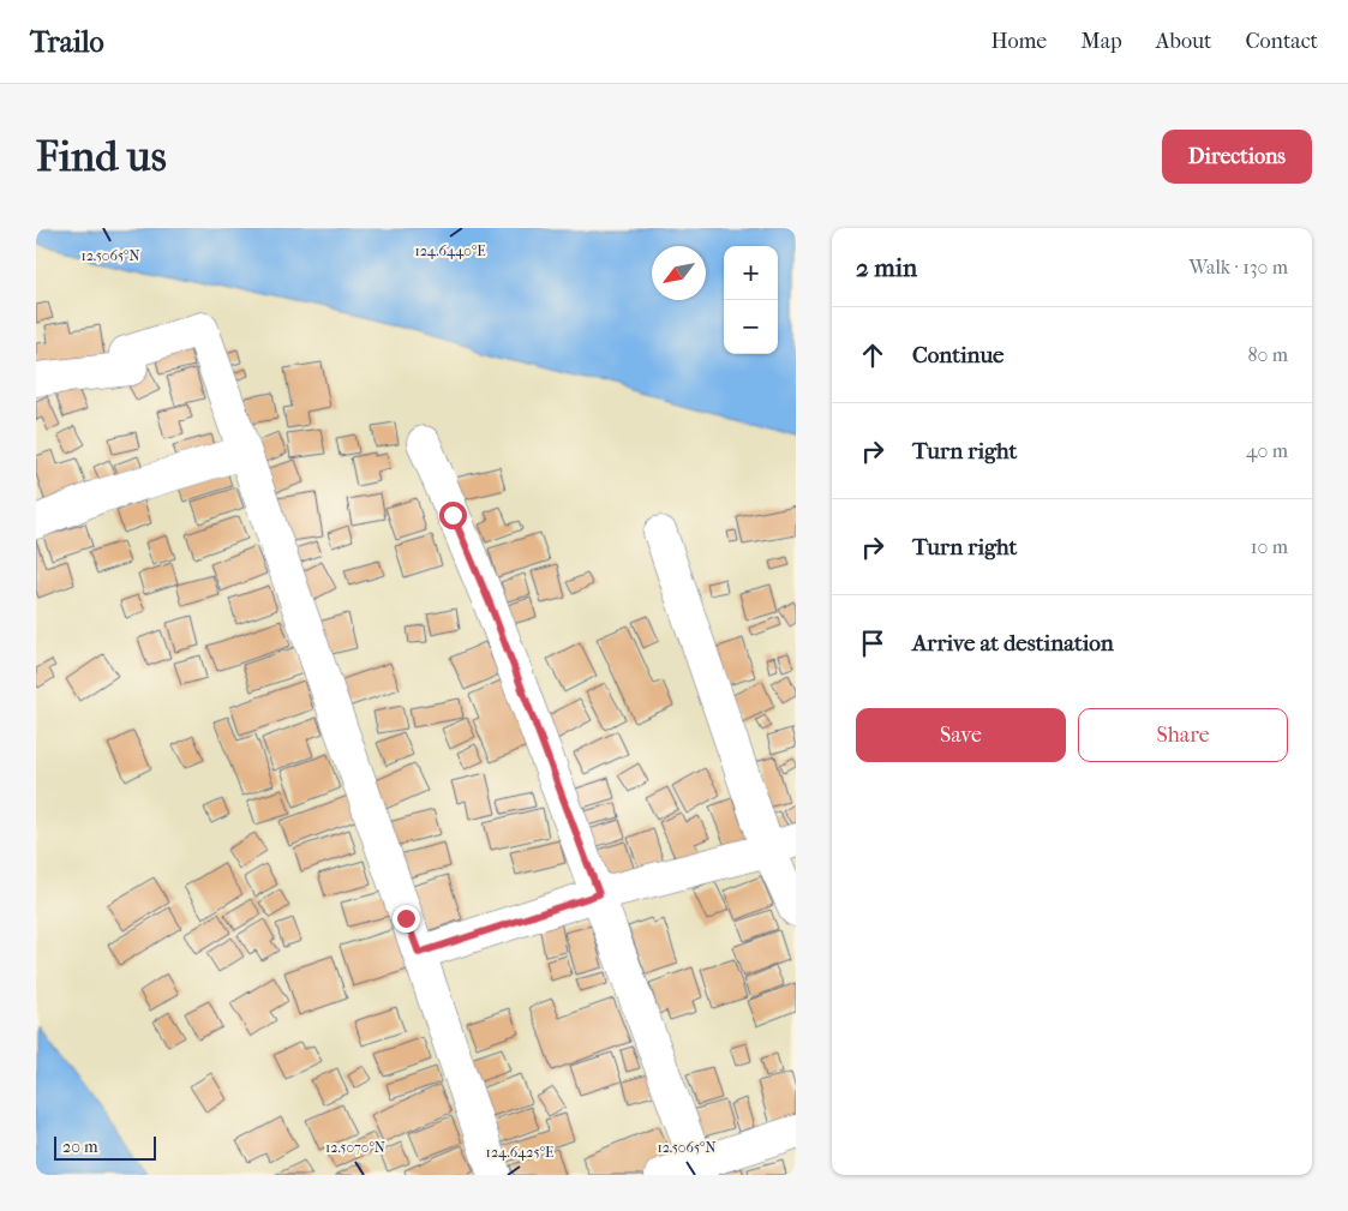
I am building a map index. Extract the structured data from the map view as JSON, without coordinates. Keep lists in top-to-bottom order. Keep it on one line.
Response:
{"scale_bar":"20 m","north":"bottom left","page":{"header":"Trailo","nav":["Home","Map","About","Contact"],"buttons":["Directions",["Save","Share"]],"title":"Find us","heading":["2 min","Walk · 130 m"],"map_buttons":["+","−"],"list":[["Continue","80 m"],["Turn right","40 m"],["Turn right","10 m"],"Arrive at destination"],"scale":"20 m"},"coordinates":["124.6440°E","12.5065°N","12.5070°N","124.6425°E"]}
